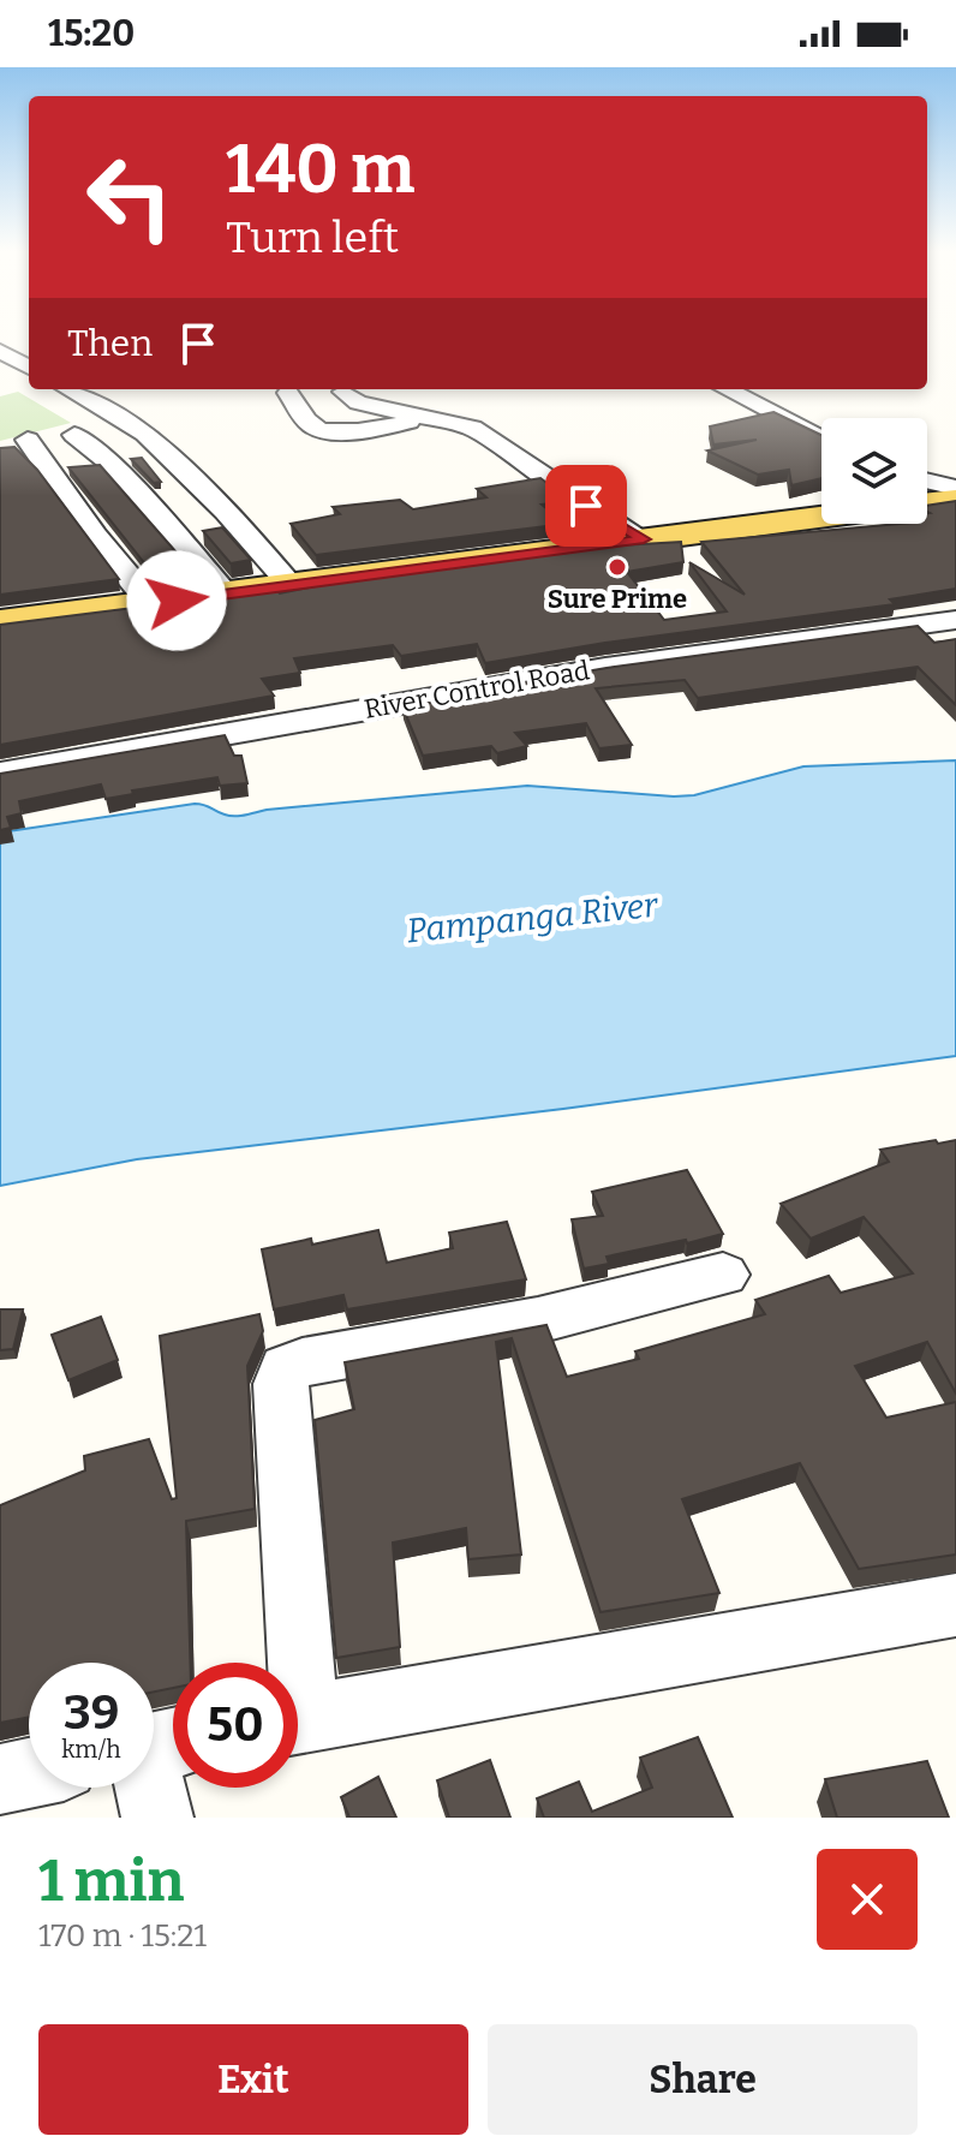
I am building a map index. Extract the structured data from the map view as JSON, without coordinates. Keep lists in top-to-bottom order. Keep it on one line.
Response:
{"streets":{"street":["River Control Road"]},"water":["Pampanga River"],"places":["Sure Prime"],"page":{"status":"15:20","turn":["140 m","Turn left"],"then":"Then","speed":"39 km/h","limit":"50","heading":["1 min","170 m · 15:21"],"buttons":["Exit","Share"]}}
